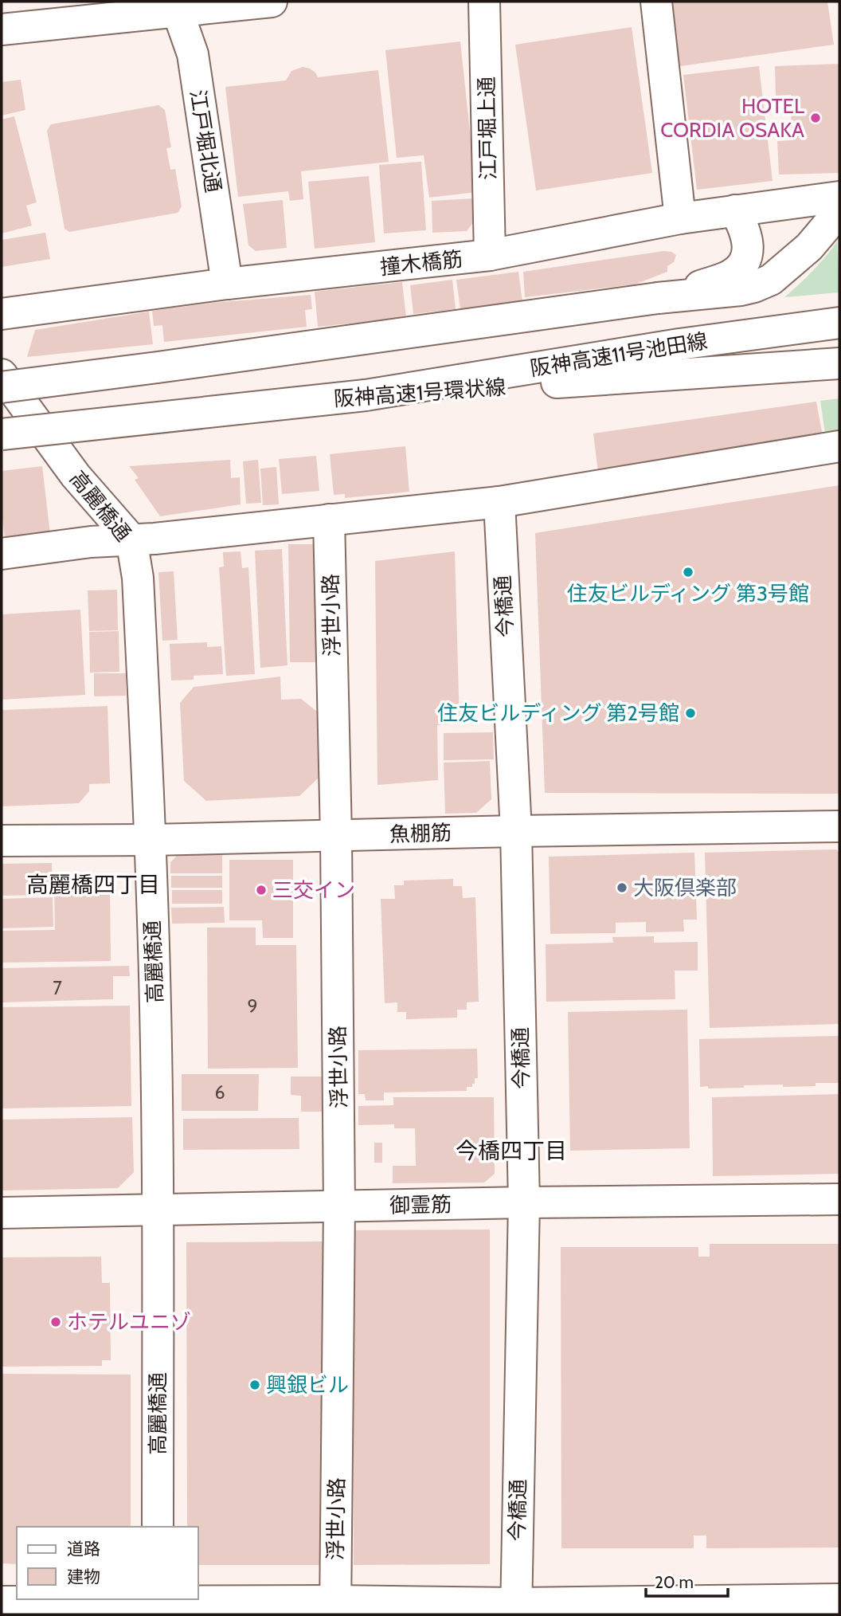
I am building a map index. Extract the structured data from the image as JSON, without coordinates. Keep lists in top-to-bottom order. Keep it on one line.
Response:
{"streets":{"main road":["江戸堀上通","江戸堀北通","撞木橋筋","阪神高速11号池田線","阪神高速1号環状線","高麗橋通","今橋通","浮世小路","魚棚筋","御霊筋"]},"crossings":[["江戸堀上通","撞木橋筋"],["江戸堀北通","撞木橋筋"],["阪神高速11号池田線","阪神高速1号環状線"],["高麗橋通","魚棚筋"],["高麗橋通","御霊筋"],["今橋通","魚棚筋"],["今橋通","御霊筋"],["浮世小路","魚棚筋"],["浮世小路","御霊筋"]],"districts":["高麗橋四丁目","今橋四丁目"],"places":["HOTEL CORDIA OSAKA","住友ビルディング 第3号館","住友ビルディング 第2号館","大阪倶楽部","三交イン","ホテルユニゾ","興銀ビル"],"house_numbers":["7","9","6"],"legend":["道路","建物"],"scale_bar":"20 m"}
